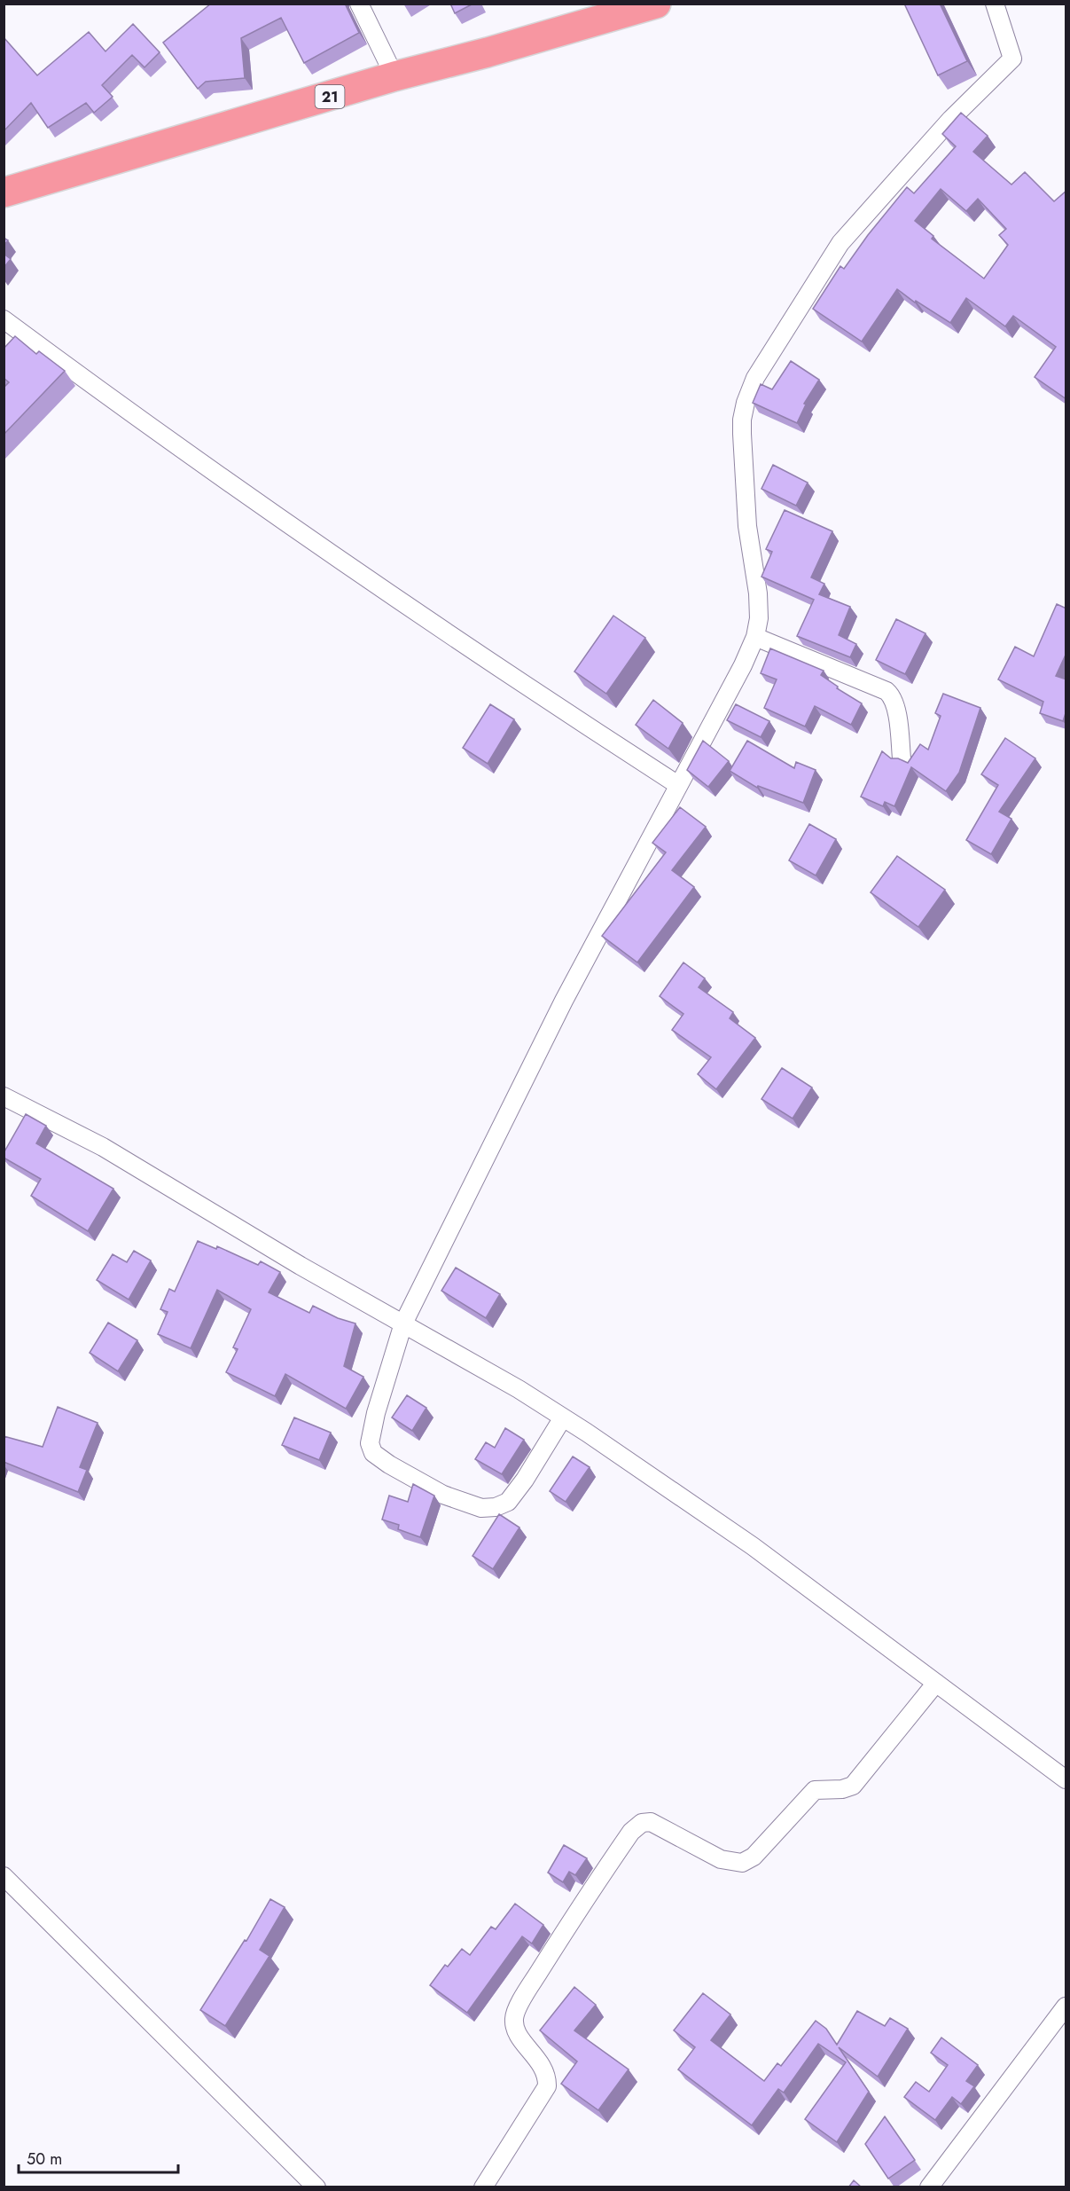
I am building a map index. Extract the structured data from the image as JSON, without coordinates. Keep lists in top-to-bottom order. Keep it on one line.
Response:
{"streets":{"highway":["21"]},"scale_bar":"50 m"}
